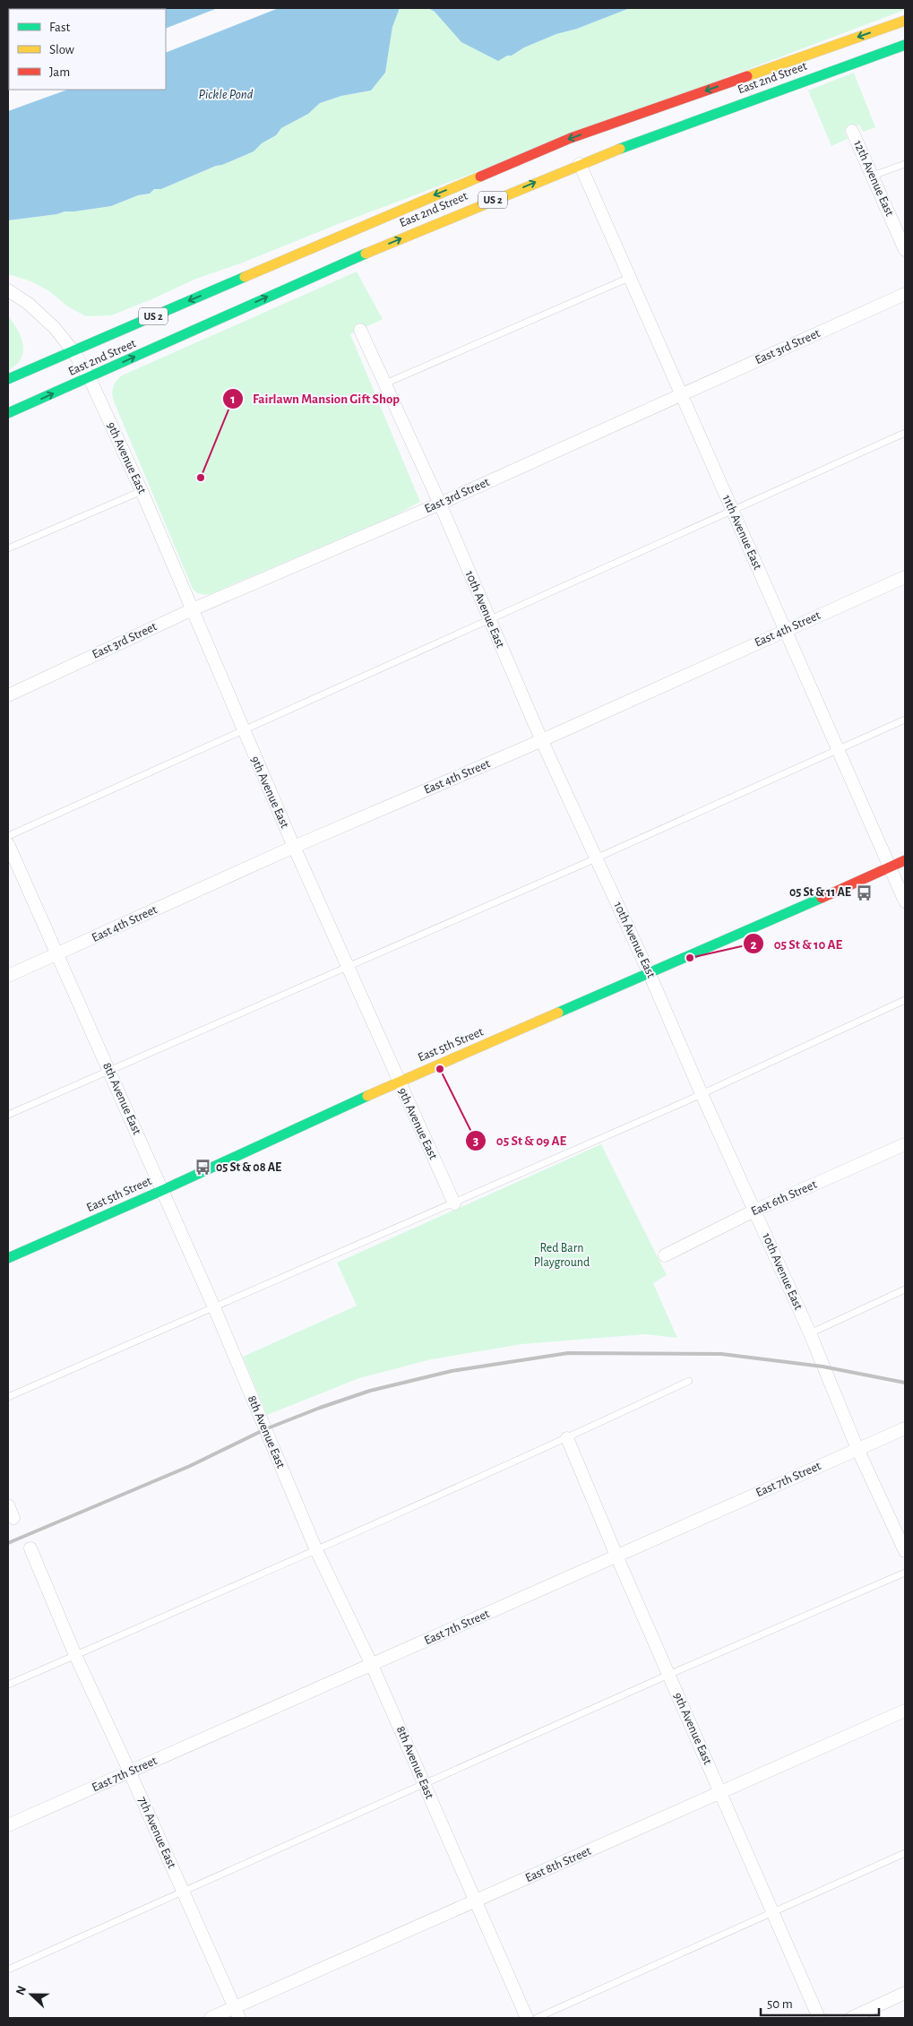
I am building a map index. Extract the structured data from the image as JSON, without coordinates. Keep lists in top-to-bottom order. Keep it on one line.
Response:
{"streets":{"main road":["East 2nd Street","US 2","East 5th Street"],"street":["12th Avenue East","East 3rd Street","9th Avenue East","11th Avenue East","10th Avenue East","East 4th Street","8th Avenue East","East 6th Street","East 7th Street","7th Avenue East","East 8th Street"]},"crossings":[["East 2nd Street","9th Avenue East"],["East 2nd Street","11th Avenue East"],["East 3rd Street","9th Avenue East"],["East 3rd Street","11th Avenue East"],["East 3rd Street","10th Avenue East"],["9th Avenue East","East 4th Street"],["9th Avenue East","East 5th Street"],["9th Avenue East","East 7th Street"],["9th Avenue East","East 8th Street"],["11th Avenue East","East 4th Street"],["11th Avenue East","East 5th Street"],["10th Avenue East","East 4th Street"],["10th Avenue East","East 5th Street"],["10th Avenue East","East 6th Street"],["10th Avenue East","East 7th Street"],["East 4th Street","8th Avenue East"],["East 5th Street","8th Avenue East"],["8th Avenue East","East 7th Street"],["8th Avenue East","East 8th Street"],["East 7th Street","7th Avenue East"],["7th Avenue East","East 8th Street"]],"water":["Pickle Pond"],"parks":["Red Barn Playground"],"places":{"other":["Fairlawn Mansion Gift Shop","05 St & 10 AE","05 St & 09 AE"],"bus stop":["05 St & 11 AE","05 St & 08 AE"]},"legend":["Fast","Slow","Jam"],"scale_bar":"50 m","north":"left"}
